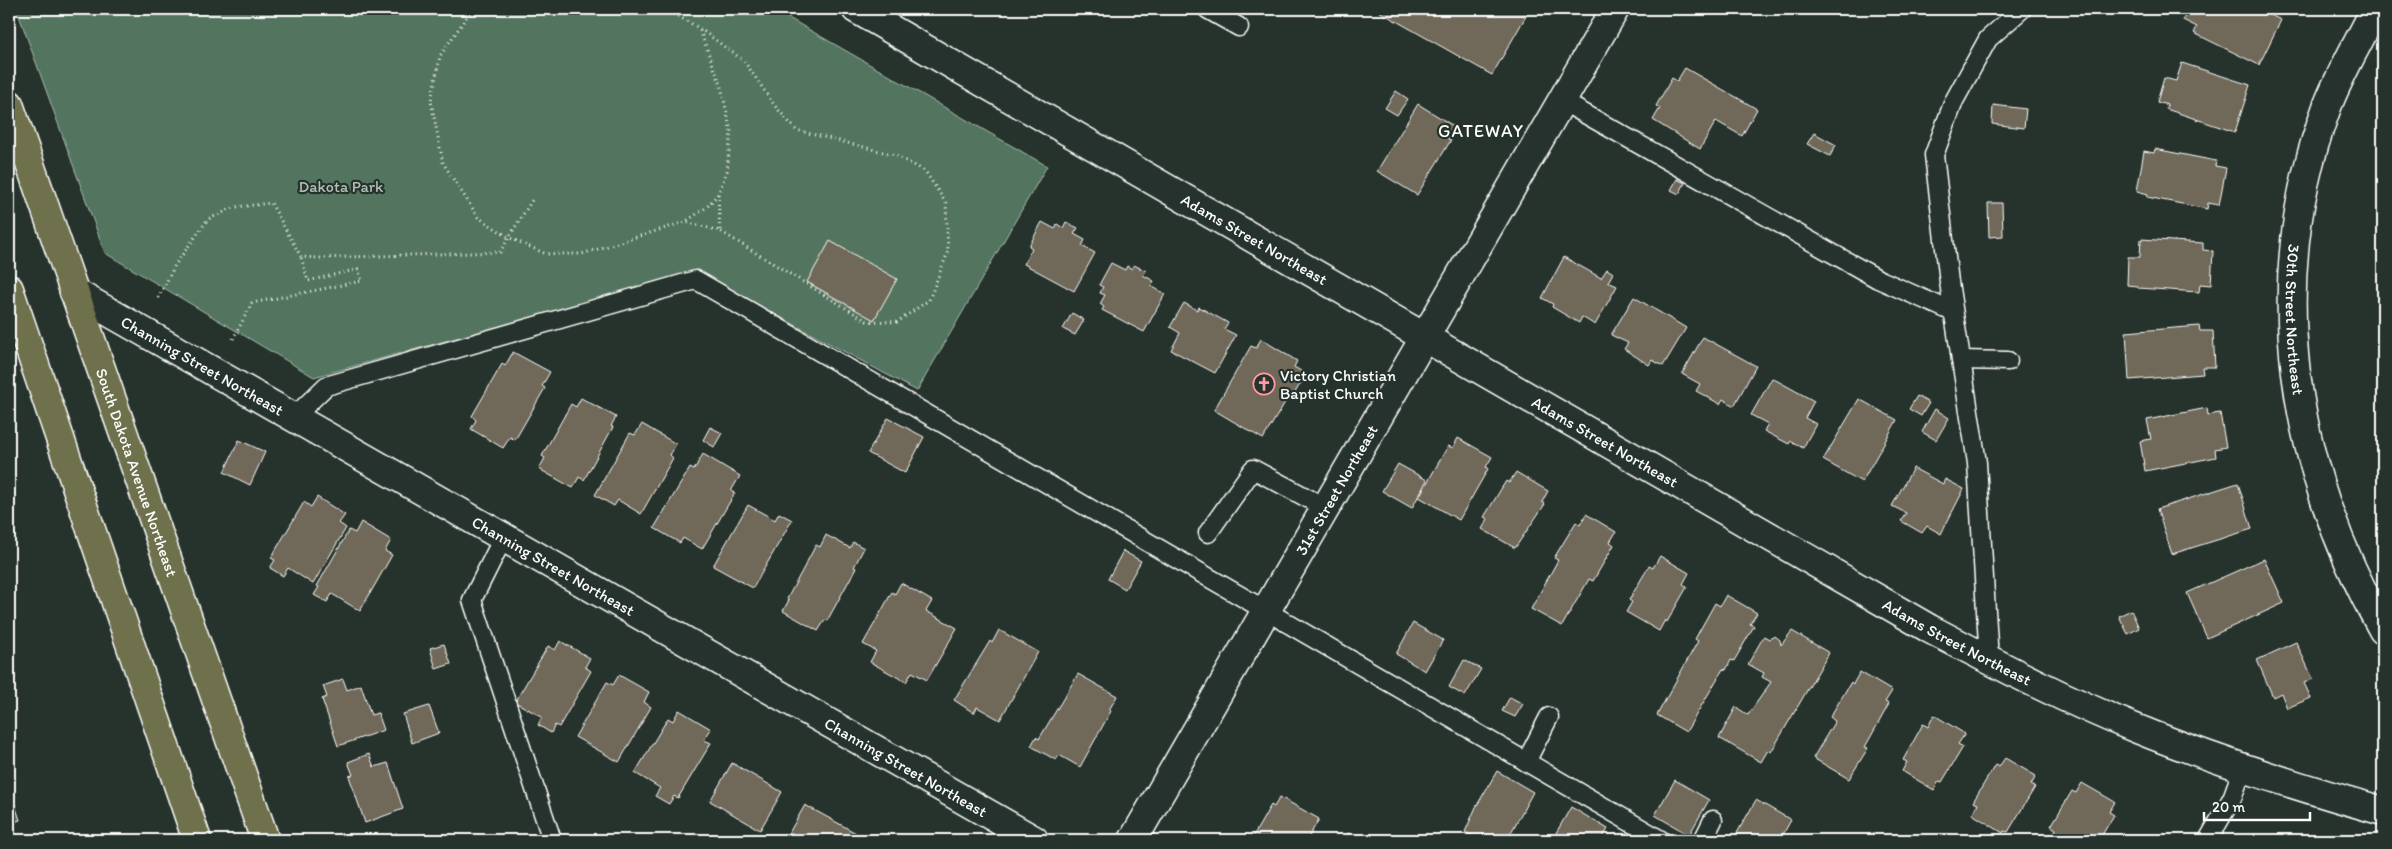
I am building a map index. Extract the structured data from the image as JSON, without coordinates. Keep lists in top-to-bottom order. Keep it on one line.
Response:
{"streets":{"main road":["South Dakota Avenue Northeast"],"street":["Adams Street Northeast","30th Street Northeast","Channing Street Northeast","31st Street Northeast"]},"crossings":[["Adams Street Northeast","31st Street Northeast"],["Channing Street Northeast","South Dakota Avenue Northeast"]],"districts":["GATEWAY"],"parks":["Dakota Park"],"places":{"church":["Victory Christian Baptist Church"]},"scale_bar":"20 m"}
